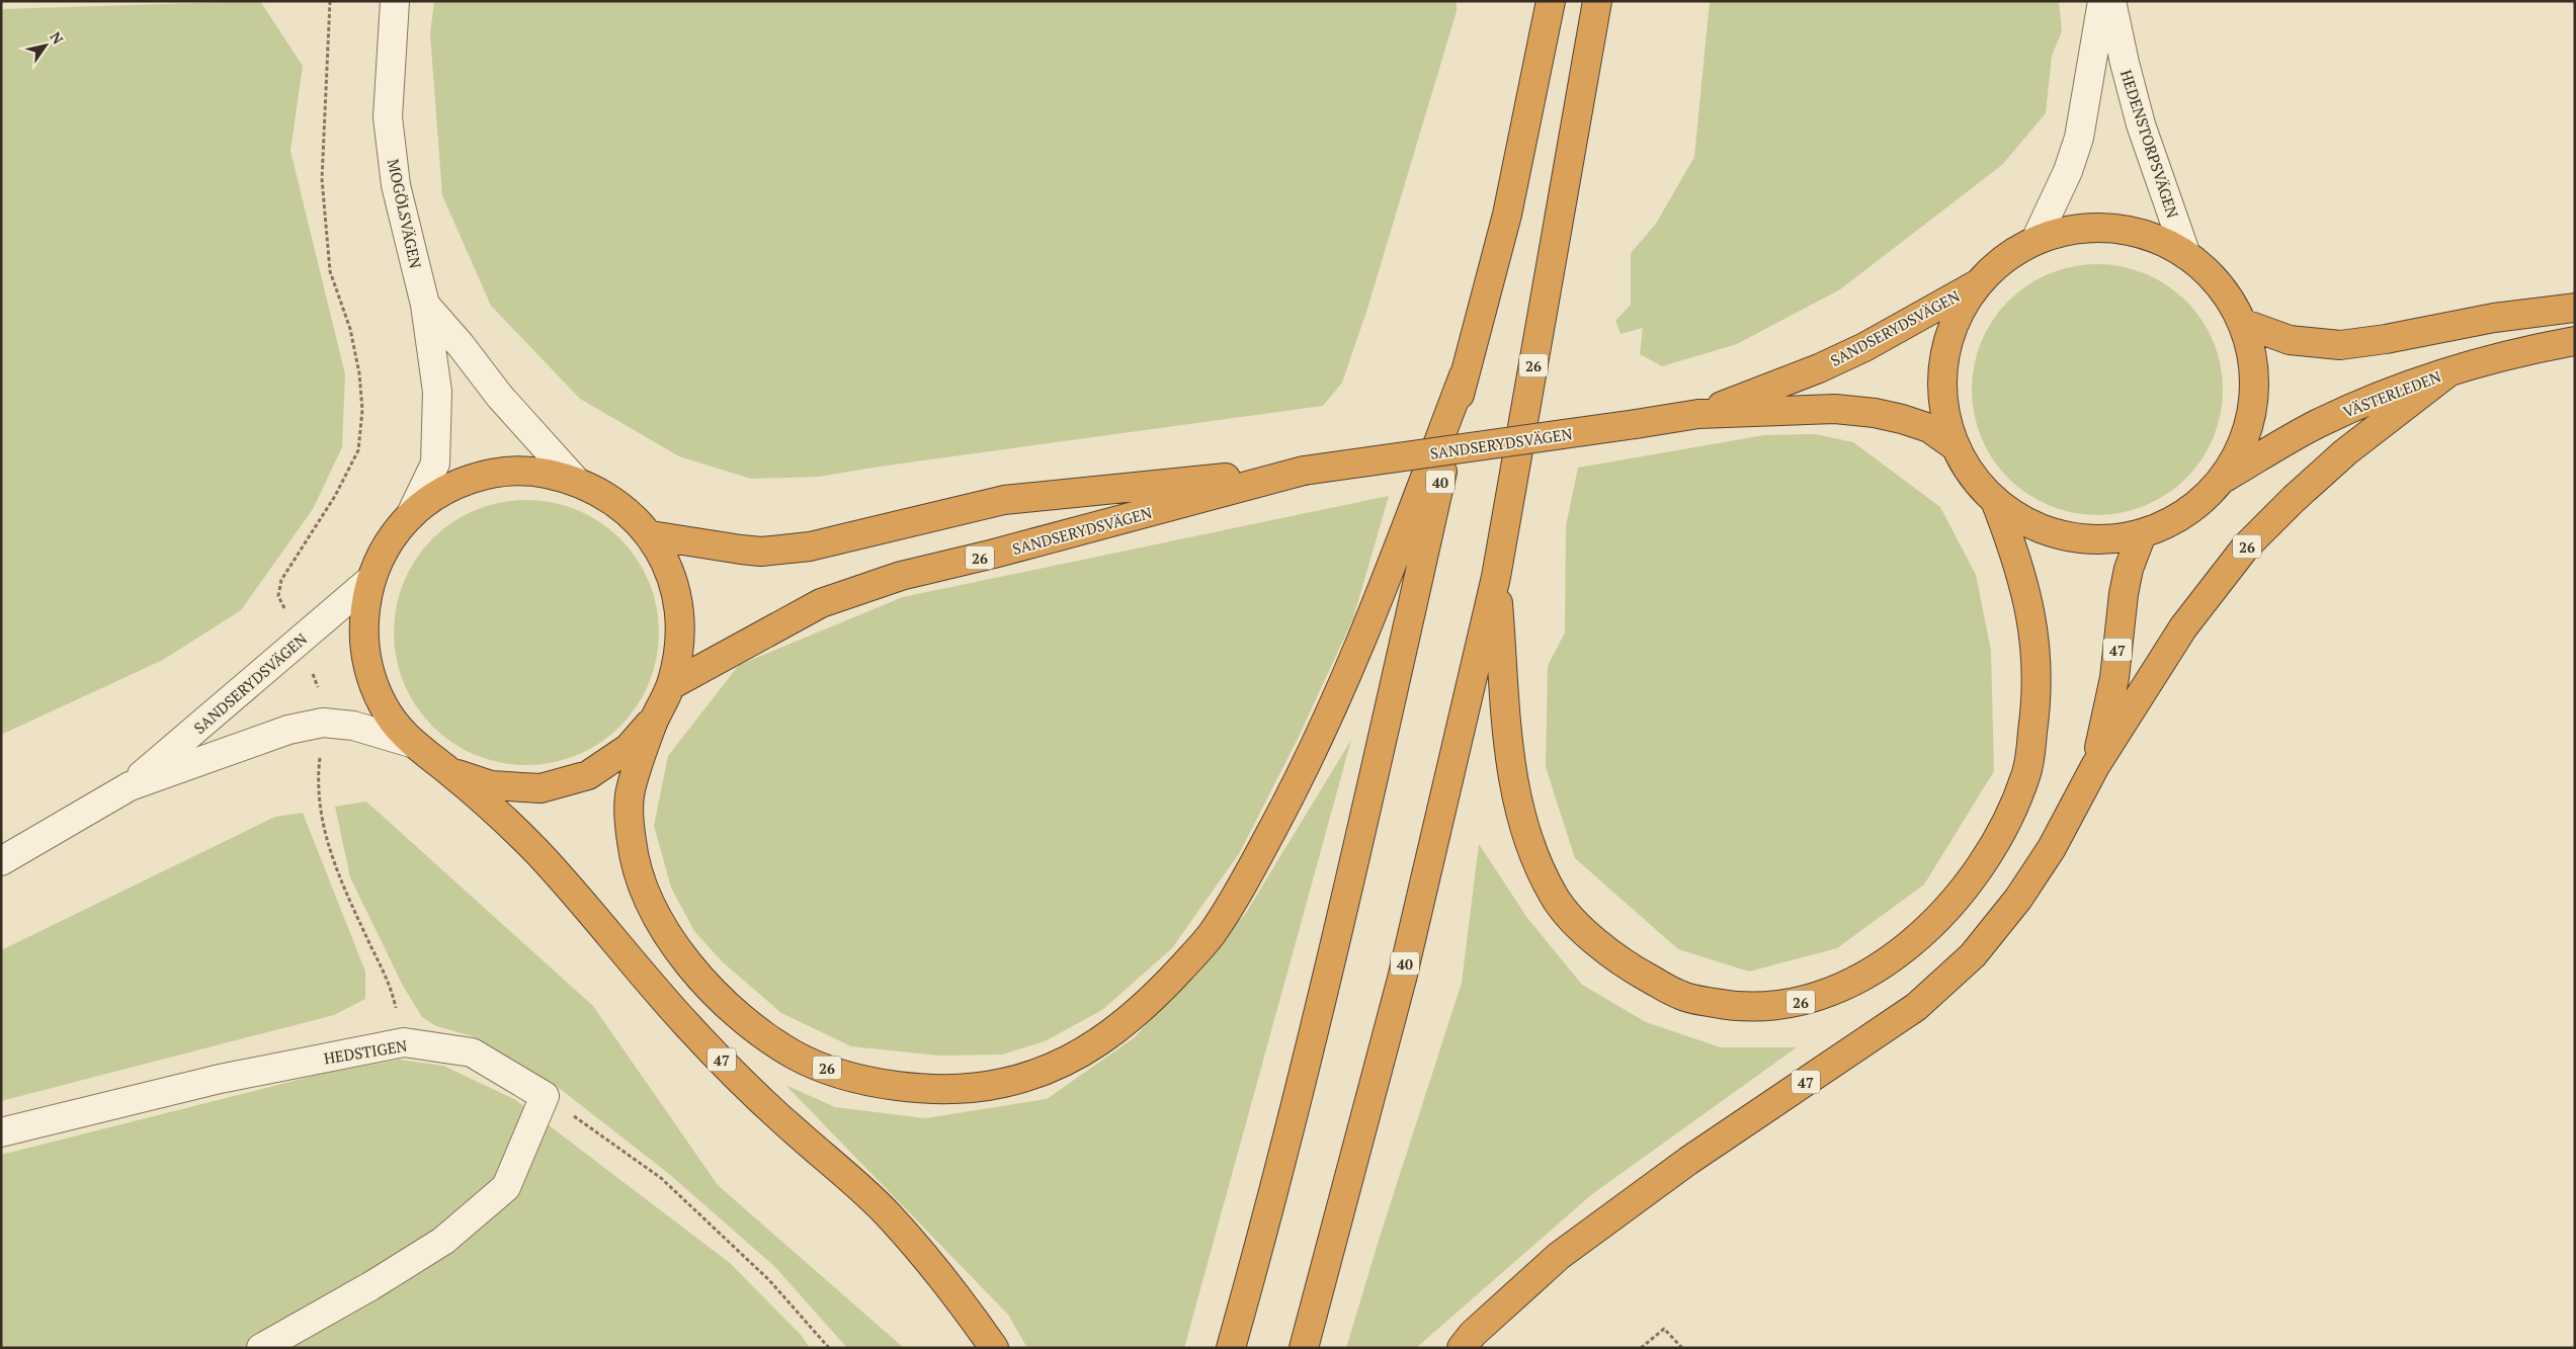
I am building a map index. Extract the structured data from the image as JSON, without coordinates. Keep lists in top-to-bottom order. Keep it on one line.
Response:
{"streets":{"highway":["SANDSERYDSVÄGEN","26","VÄSTERLEDEN","40","47"],"street":["HEDENSTORPSVÄGEN","MOGÖLSVÄGEN","HEDSTIGEN"]},"crossings":[["HEDENSTORPSVÄGEN","26"],["SANDSERYDSVÄGEN","26"],["26","VÄSTERLEDEN"],["26","40"],["26","47"]],"north":"top right"}
